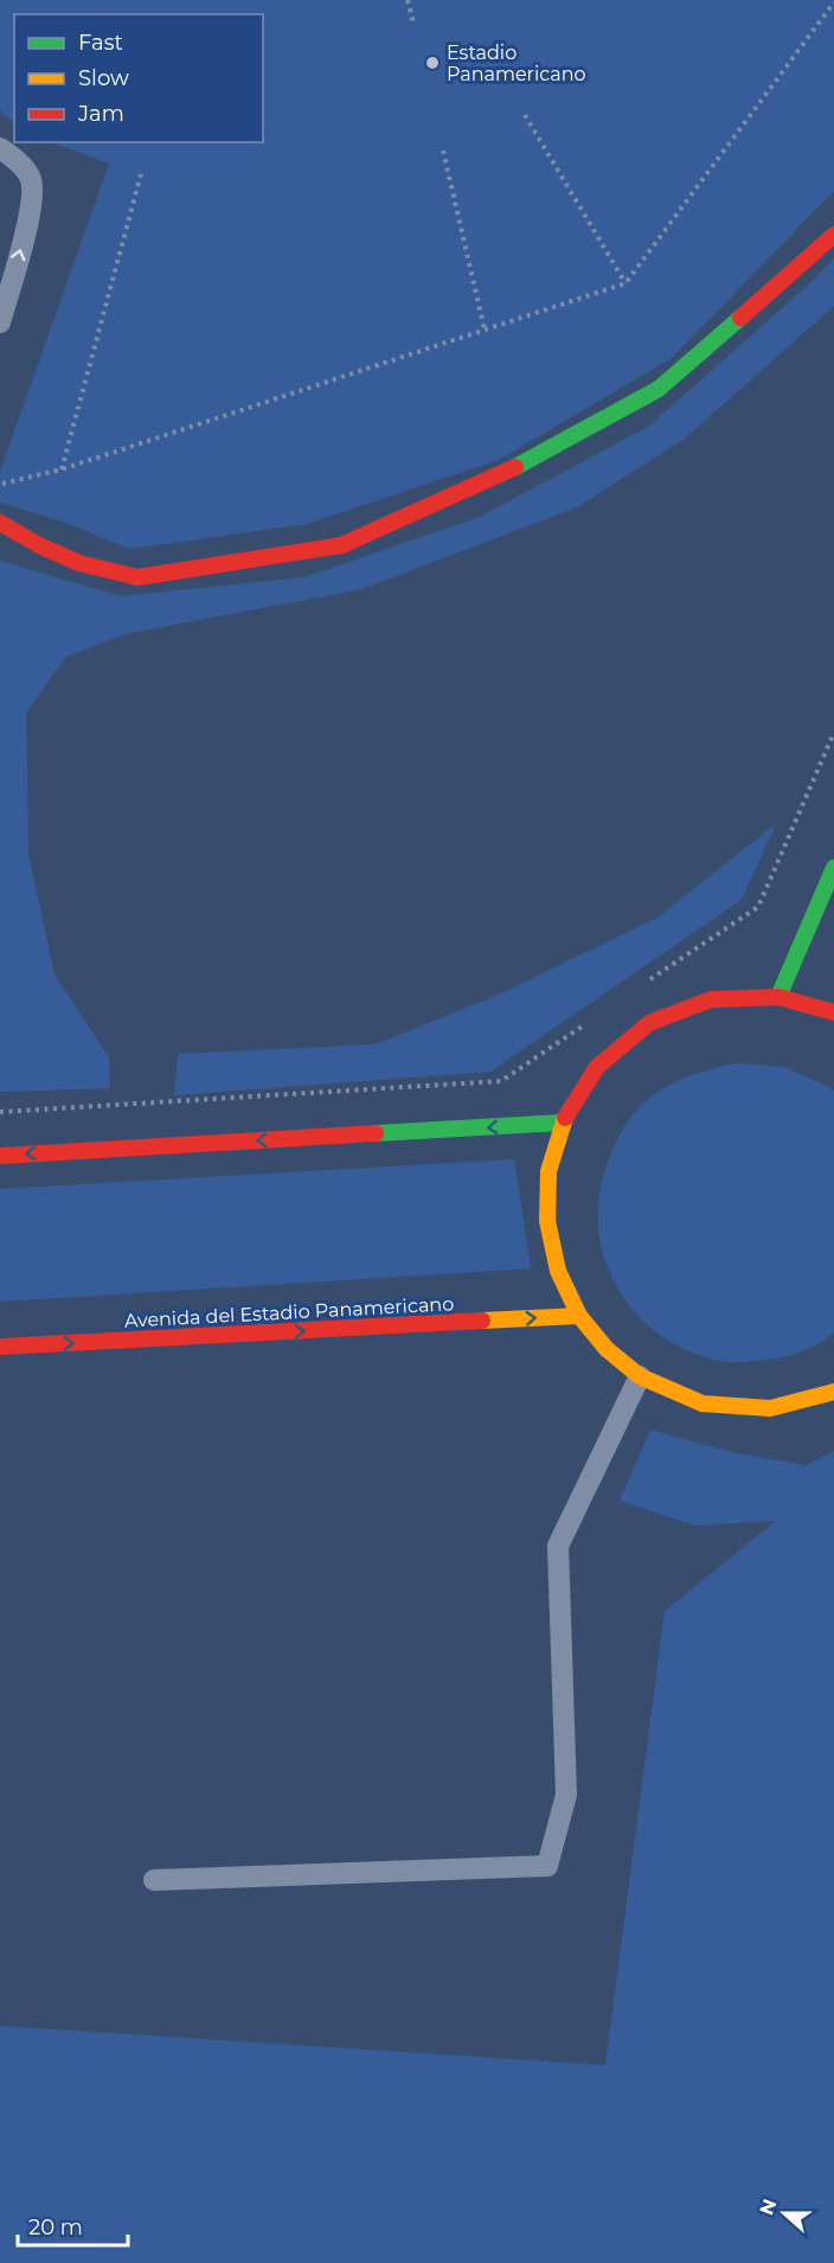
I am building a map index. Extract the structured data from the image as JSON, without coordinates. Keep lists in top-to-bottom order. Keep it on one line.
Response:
{"streets":{"street":["Avenida del Estadio Panamericano"]},"one_way":["Avenida del Estadio Panamericano"],"places":["Estadio Panamericano"],"legend":["Fast","Slow","Jam"],"scale_bar":"20 m","north":"left"}
